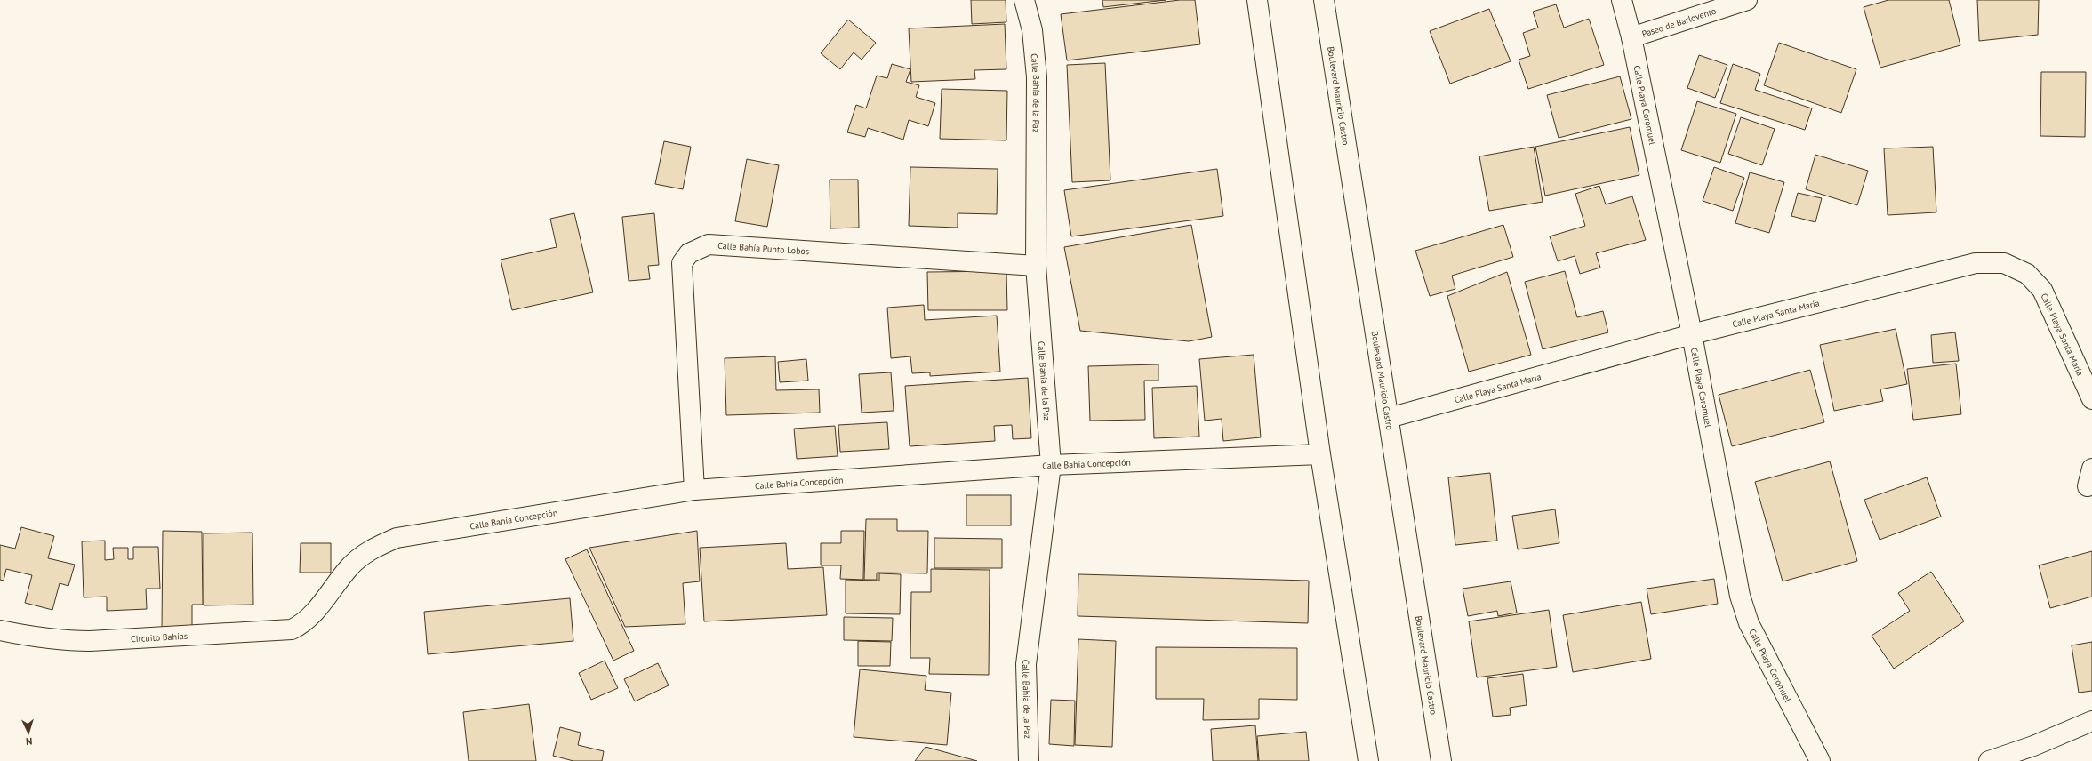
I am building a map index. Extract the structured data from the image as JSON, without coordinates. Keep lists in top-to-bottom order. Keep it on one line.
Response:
{"streets":{"street":["Paseo de Barlovento","Calle Bahía de la Paz","Boulevard Mauricio Castro","Calle Playa Coromuel","Calle Bahía Punto Lobos","Calle Playa Santa María","Calle Bahía Concepción","Circuito Bahías"]},"crossings":[["Paseo de Barlovento","Calle Playa Coromuel"],["Calle Bahía de la Paz","Calle Bahía Punto Lobos"],["Calle Bahía de la Paz","Calle Bahía Concepción"],["Boulevard Mauricio Castro","Calle Playa Santa María"],["Calle Playa Coromuel","Calle Playa Santa María"],["Calle Bahía Punto Lobos","Calle Bahía Concepción"],["Calle Bahía Concepción","Circuito Bahías"]],"north":"bottom"}
